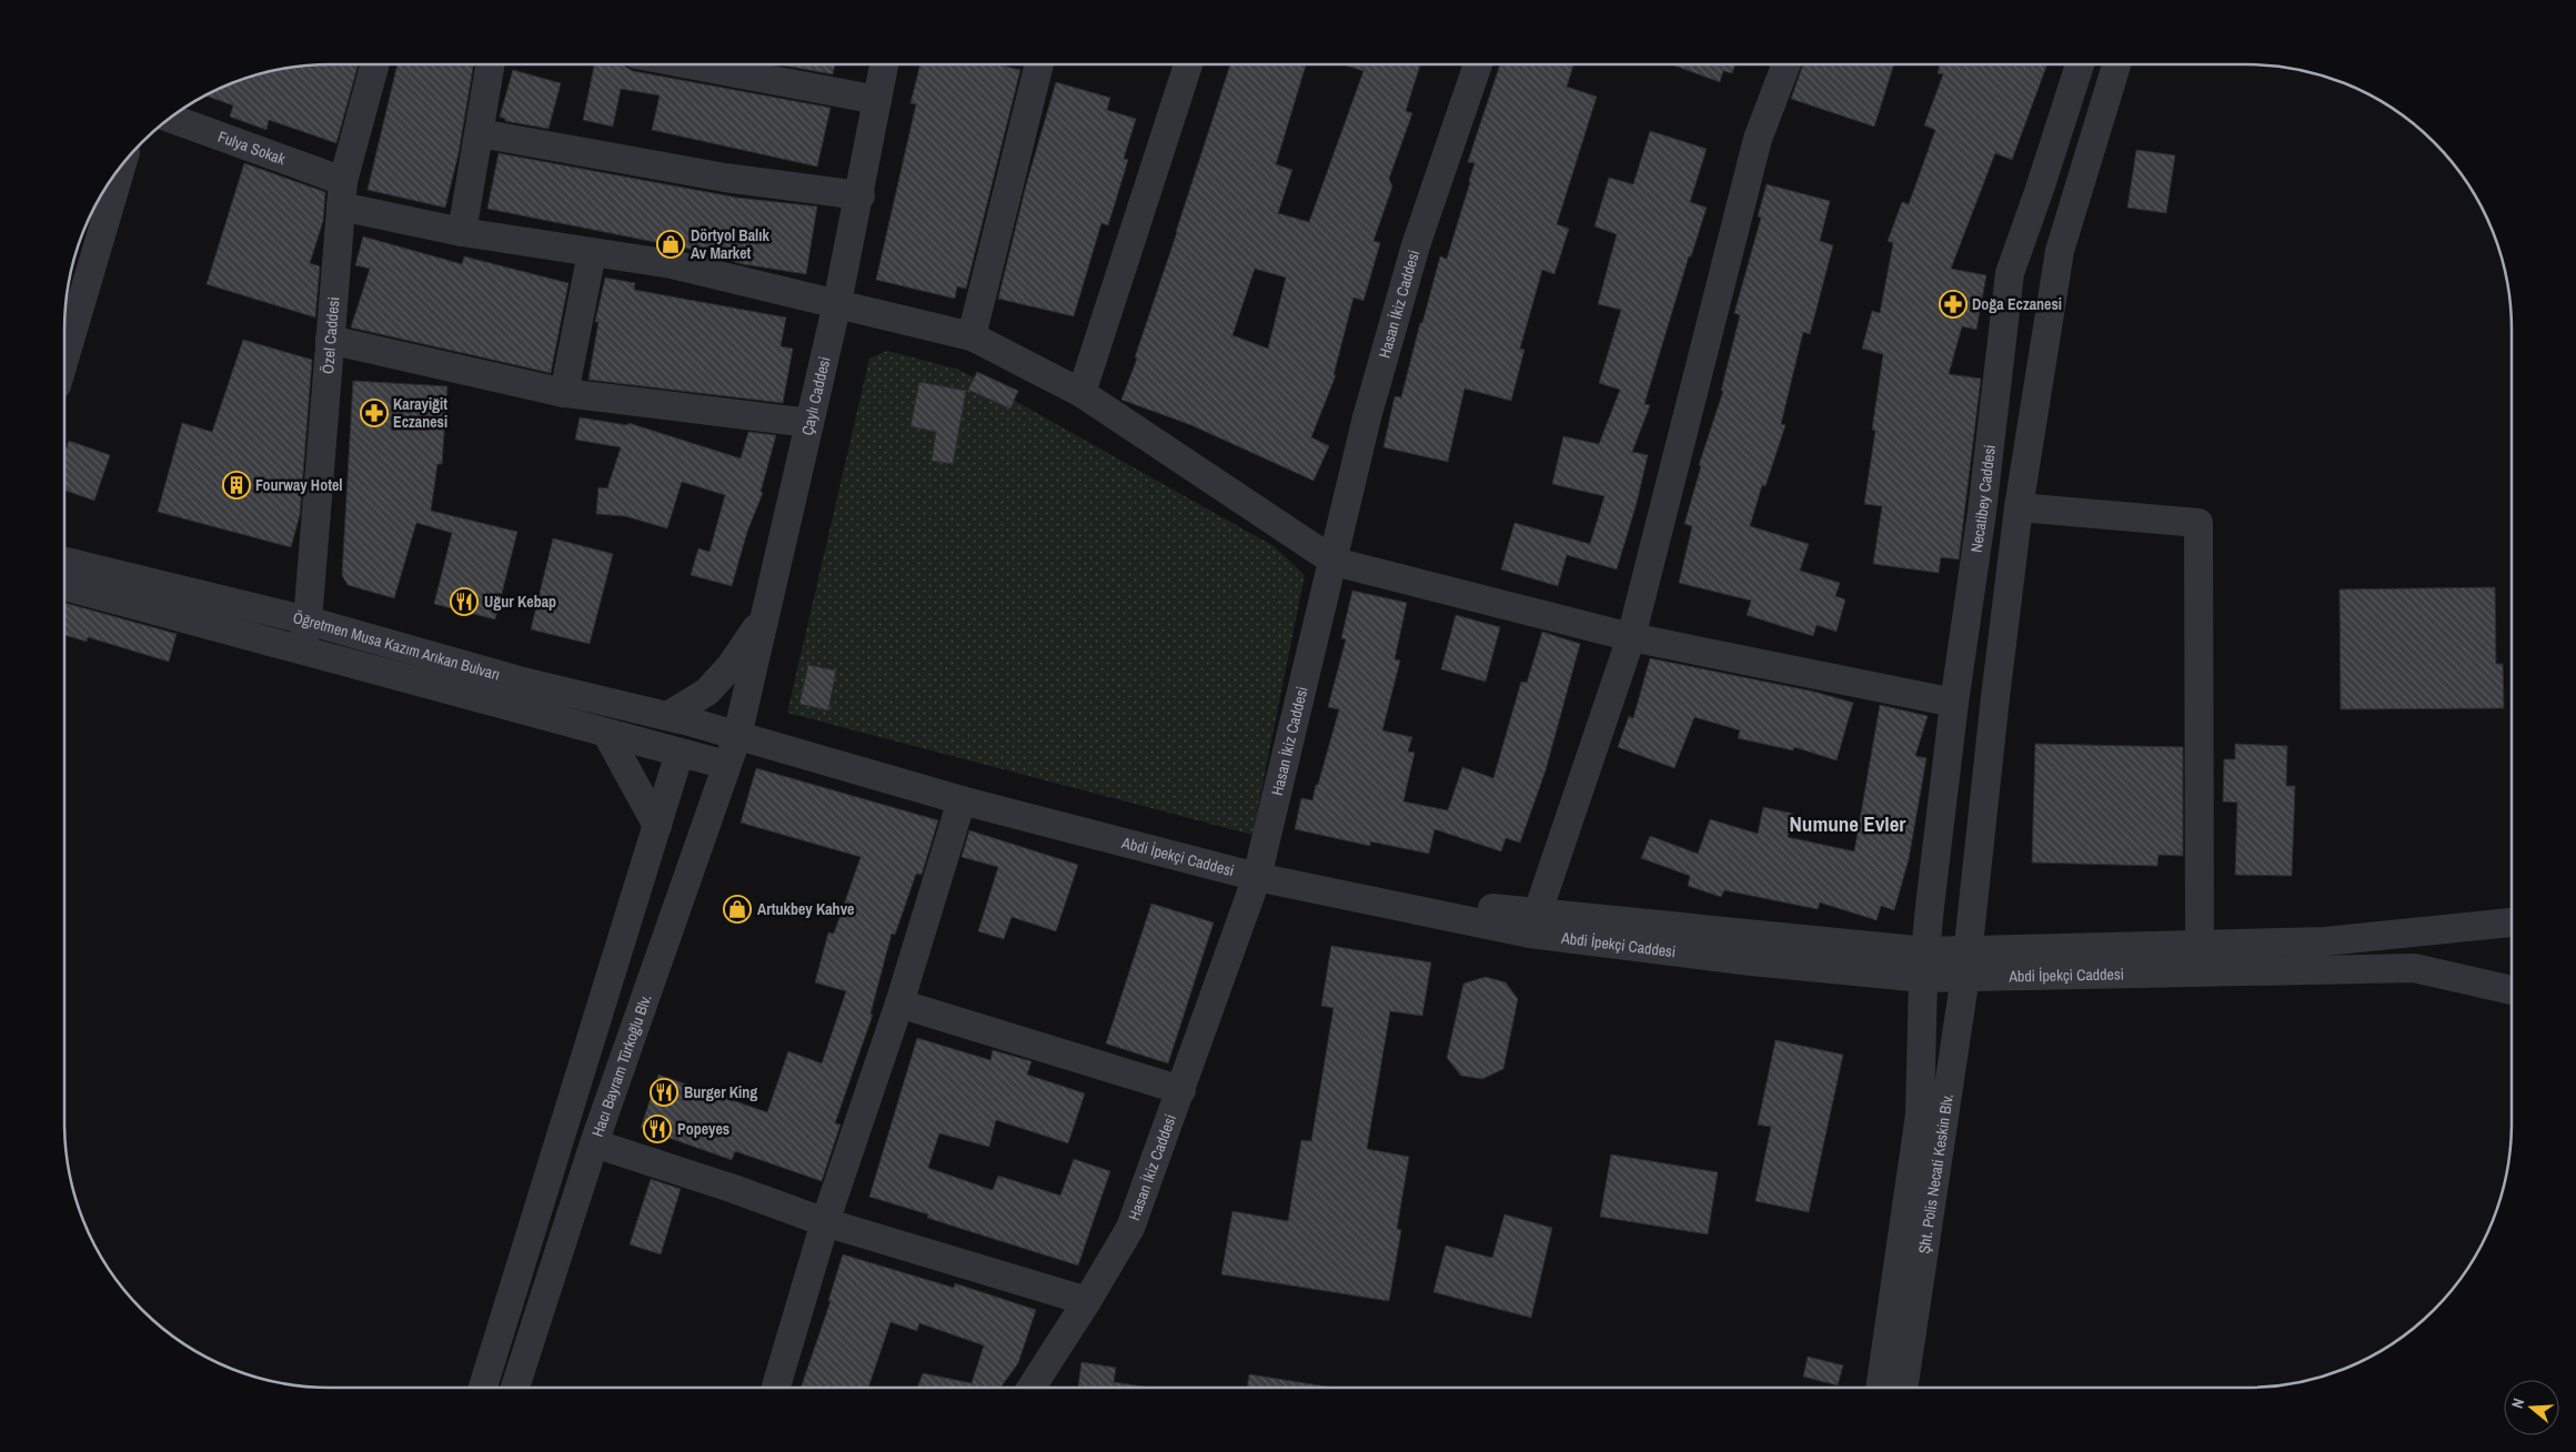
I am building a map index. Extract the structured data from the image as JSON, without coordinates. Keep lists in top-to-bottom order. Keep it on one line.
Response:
{"streets":{"street":["Fulya Sokak","Hasan İkiz Caddesi","Özel Caddesi","Çaylı Caddesi","Necatibey Caddesi","Öğretmen Musa Kazım Arıkan Bulvarı","Abdi İpekçi Caddesi","Hacı Bayram Türkoğlu Blv.","Şht. Polis Necati Keskin Blv."]},"crossings":[["Fulya Sokak","Hasan İkiz Caddesi"],["Fulya Sokak","Özel Caddesi"],["Fulya Sokak","Çaylı Caddesi"],["Fulya Sokak","Necatibey Caddesi"],["Hasan İkiz Caddesi","Abdi İpekçi Caddesi"],["Özel Caddesi","Öğretmen Musa Kazım Arıkan Bulvarı"],["Çaylı Caddesi","Öğretmen Musa Kazım Arıkan Bulvarı"],["Çaylı Caddesi","Abdi İpekçi Caddesi"],["Çaylı Caddesi","Hacı Bayram Türkoğlu Blv."],["Necatibey Caddesi","Abdi İpekçi Caddesi"],["Necatibey Caddesi","Şht. Polis Necati Keskin Blv."],["Öğretmen Musa Kazım Arıkan Bulvarı","Abdi İpekçi Caddesi"],["Öğretmen Musa Kazım Arıkan Bulvarı","Hacı Bayram Türkoğlu Blv."],["Abdi İpekçi Caddesi","Hacı Bayram Türkoğlu Blv."],["Abdi İpekçi Caddesi","Şht. Polis Necati Keskin Blv."]],"districts":["Numune Evler"],"places":{"shop":["Dörtyol Balık Av Market","Artukbey Kahve"],"pharmacy":["Doğa Eczanesi","Karayiğit Eczanesi"],"building":["Fourway Hotel"],"restaurant":["Uğur Kebap","Burger King","Popeyes"]},"north":"left"}
